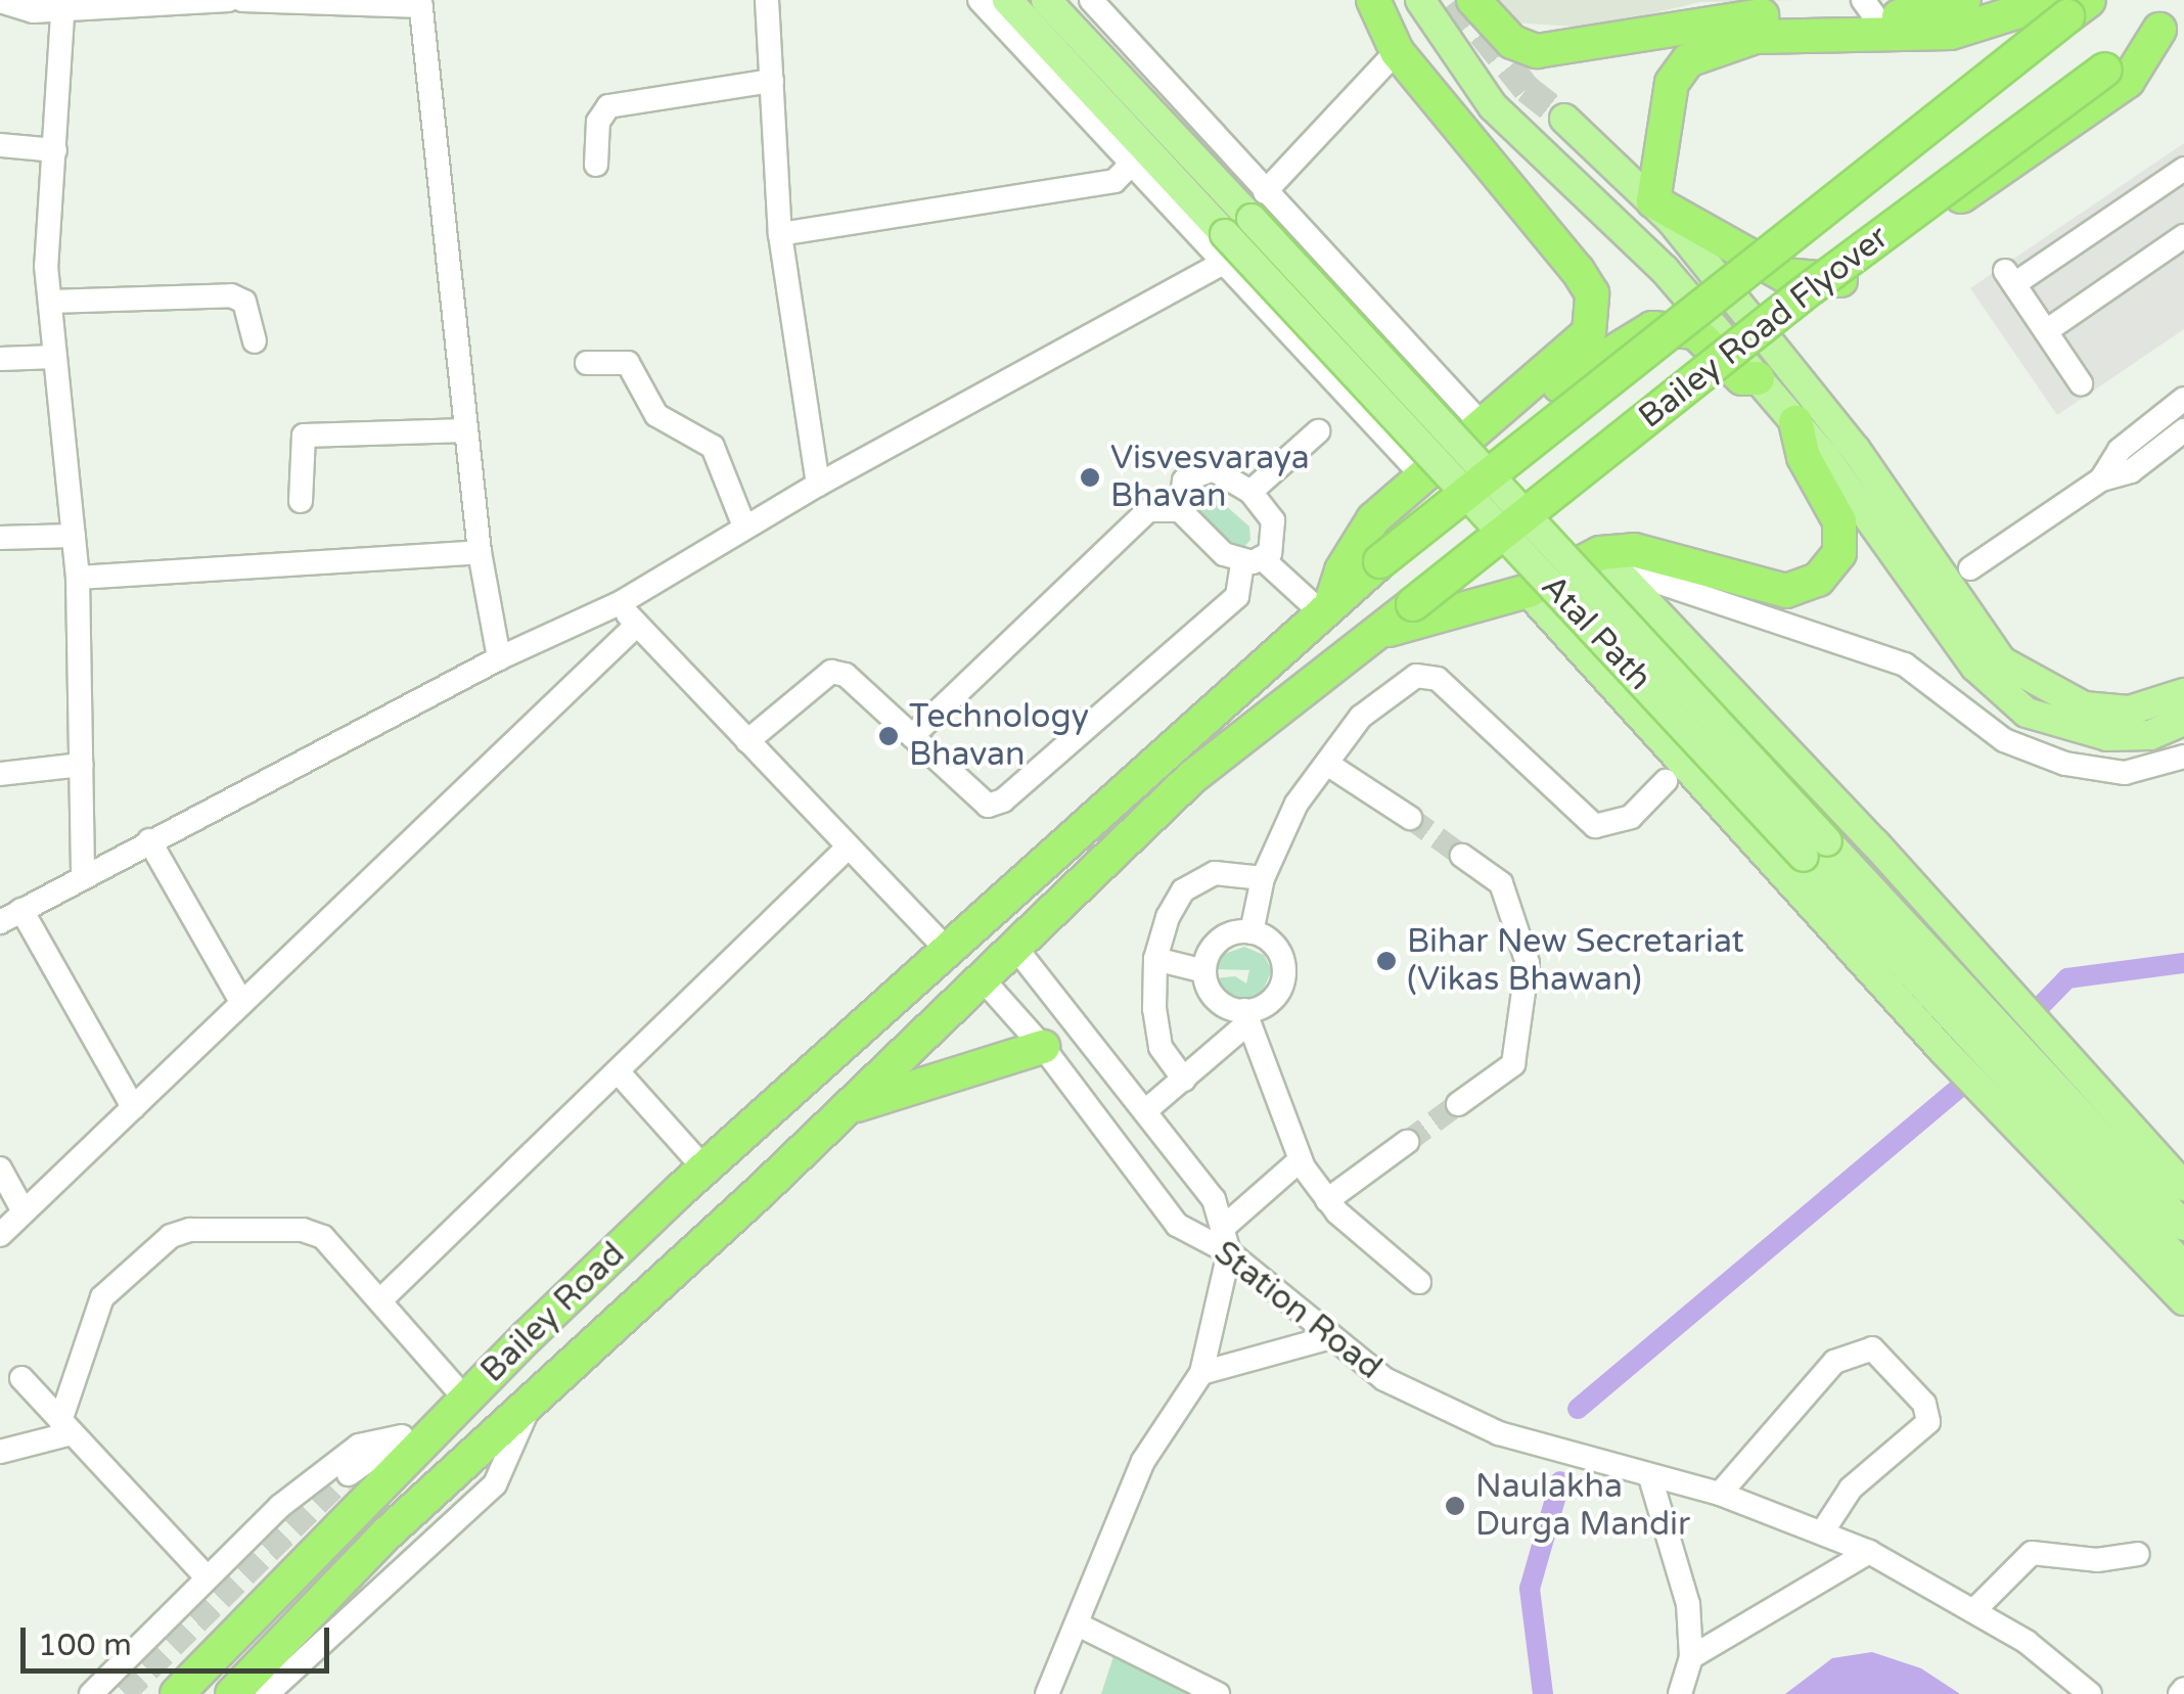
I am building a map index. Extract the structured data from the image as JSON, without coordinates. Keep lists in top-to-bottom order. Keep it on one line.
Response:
{"streets":{"highway":["Bailey Road Flyover","Bailey Road"],"main road":["Atal Path"],"street":["Station Road"]},"crossings":[["Bailey Road Flyover","Bailey Road"],["Station Road","Bailey Road"]],"places":["Visvesvaraya Bhavan","Technology Bhavan","Bihar New Secretariat (Vikas Bhawan)","Naulakha Durga Mandir"],"scale_bar":"100 m"}
